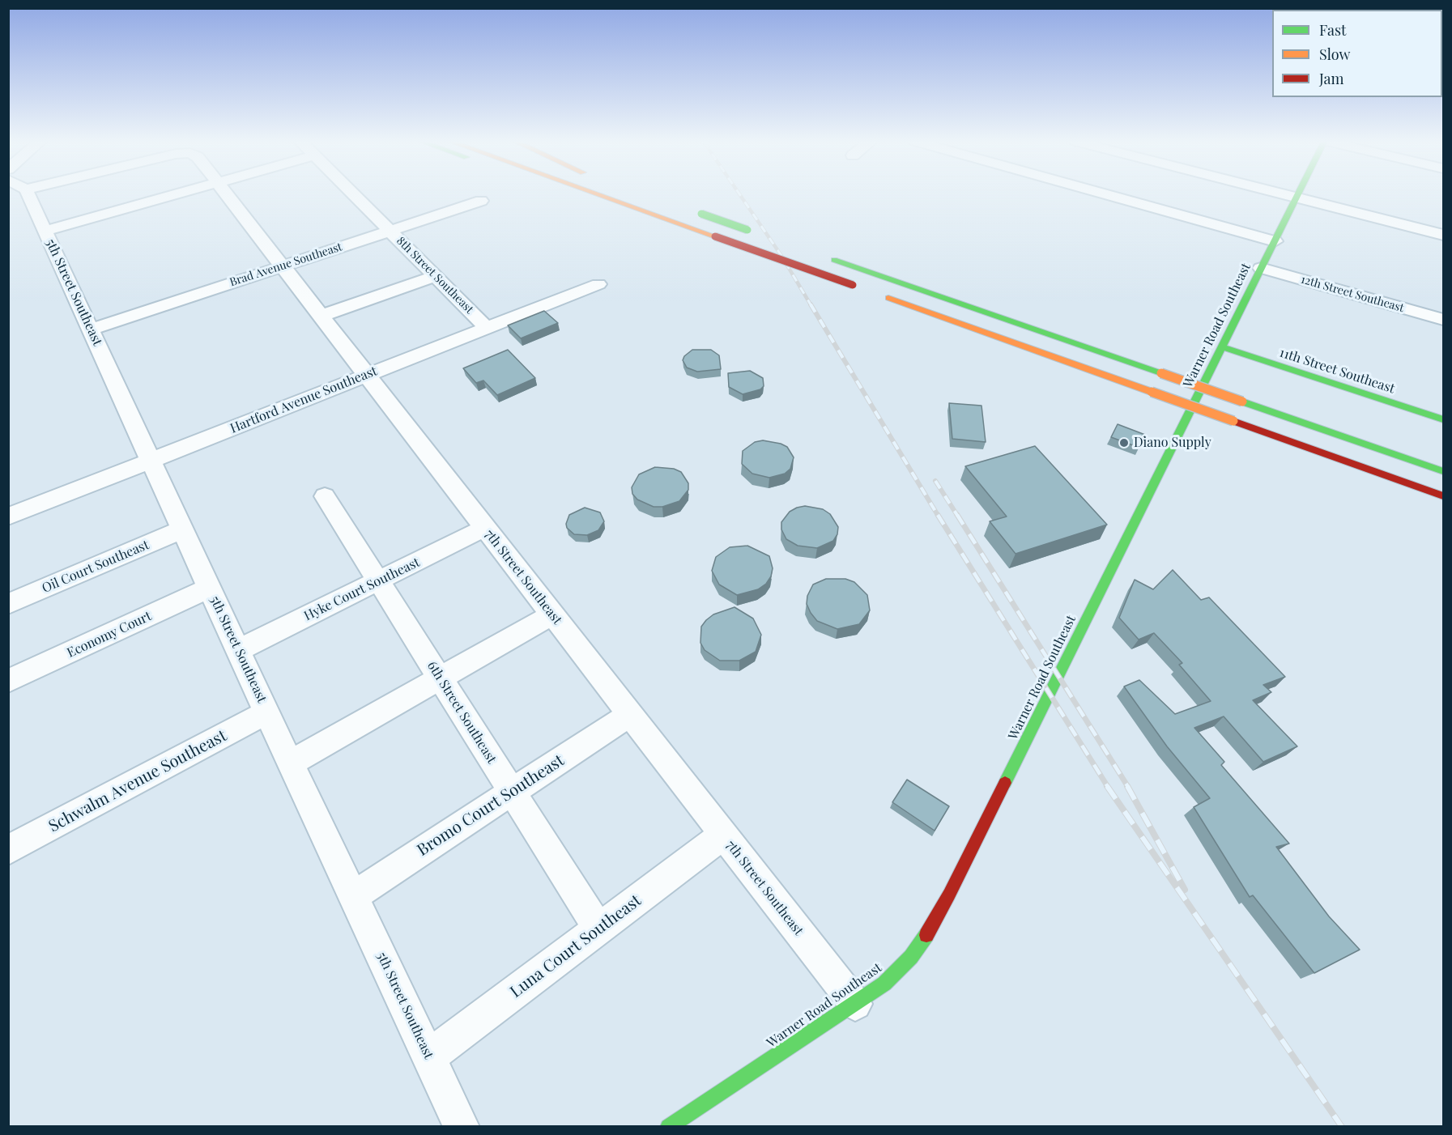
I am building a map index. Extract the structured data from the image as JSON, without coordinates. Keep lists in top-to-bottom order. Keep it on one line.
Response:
{"streets":{"main road":["Warner Road Southeast","11th Street Southeast"],"street":["Brad Avenue Southeast","8th Street Southeast","5th Street Southeast","12th Street Southeast","Hartford Avenue Southeast","Oil Court Southeast","7th Street Southeast","Hyke Court Southeast","Economy Court","6th Street Southeast","Schwalm Avenue Southeast","Bromo Court Southeast","Luna Court Southeast"]},"crossings":[["Brad Avenue Southeast","8th Street Southeast"],["Brad Avenue Southeast","5th Street Southeast"],["Brad Avenue Southeast","7th Street Southeast"],["8th Street Southeast","Hartford Avenue Southeast"],["5th Street Southeast","Hartford Avenue Southeast"],["5th Street Southeast","Oil Court Southeast"],["5th Street Southeast","Hyke Court Southeast"],["5th Street Southeast","Economy Court"],["5th Street Southeast","Schwalm Avenue Southeast"],["5th Street Southeast","Bromo Court Southeast"],["5th Street Southeast","Luna Court Southeast"],["12th Street Southeast","Warner Road Southeast"],["Warner Road Southeast","11th Street Southeast"],["Warner Road Southeast","7th Street Southeast"],["Hartford Avenue Southeast","7th Street Southeast"],["7th Street Southeast","Hyke Court Southeast"],["7th Street Southeast","Bromo Court Southeast"],["7th Street Southeast","Luna Court Southeast"],["Hyke Court Southeast","6th Street Southeast"],["6th Street Southeast","Bromo Court Southeast"],["6th Street Southeast","Luna Court Southeast"]],"places":["Diano Supply"],"legend":["Fast","Slow","Jam"]}
